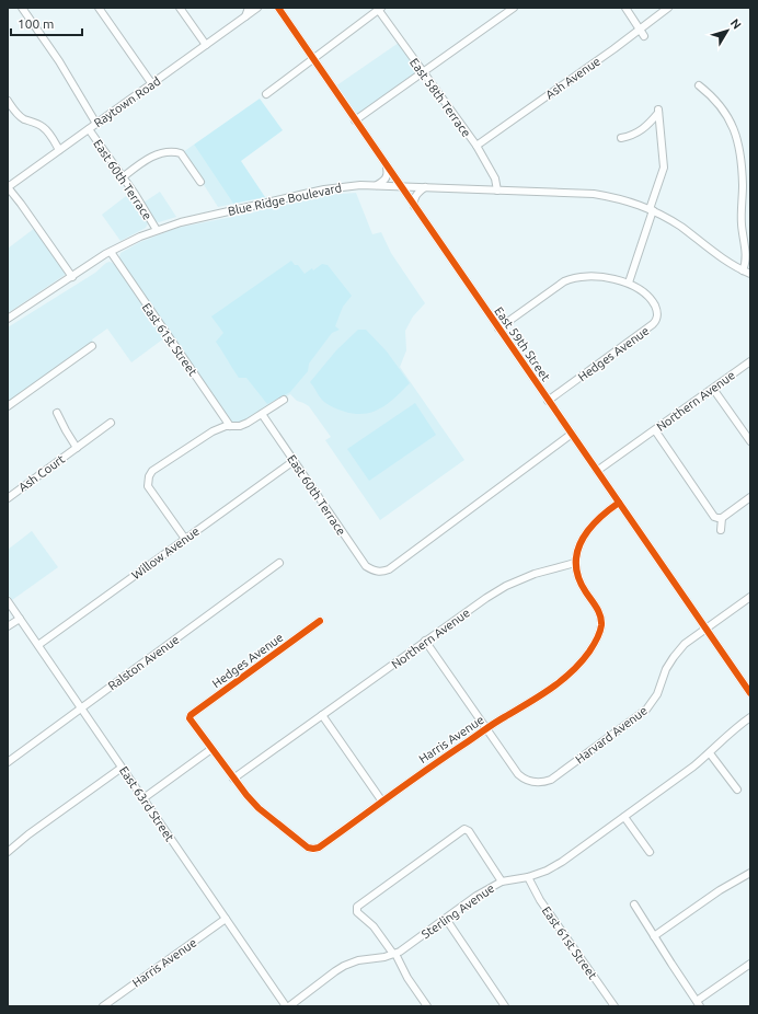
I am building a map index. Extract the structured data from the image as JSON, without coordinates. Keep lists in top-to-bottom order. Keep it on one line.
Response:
{"streets":{"street":["Ash Avenue","East 58th Terrace","Raytown Road","East 60th Terrace","Blue Ridge Boulevard","East 61st Street","East 59th Street","Hedges Avenue","Northern Avenue","Ash Court","Willow Avenue","Ralston Avenue","Harvard Avenue","Harris Avenue","East 63rd Street","Sterling Avenue"]},"crossings":[["Ash Avenue","East 58th Terrace"],["East 58th Terrace","Blue Ridge Boulevard"],["Raytown Road","East 60th Terrace"],["East 60th Terrace","Blue Ridge Boulevard"],["East 60th Terrace","East 59th Street"],["East 60th Terrace","Willow Avenue"],["Blue Ridge Boulevard","East 61st Street"],["Blue Ridge Boulevard","East 59th Street"],["East 61st Street","Sterling Avenue"],["East 59th Street","Hedges Avenue"],["East 59th Street","Northern Avenue"],["East 59th Street","Harvard Avenue"],["Northern Avenue","Harris Avenue"],["Willow Avenue","East 63rd Street"],["Ralston Avenue","East 63rd Street"],["Harvard Avenue","Harris Avenue"],["Harris Avenue","East 63rd Street"],["East 63rd Street","Sterling Avenue"]],"scale_bar":"100 m","north":"top right"}
